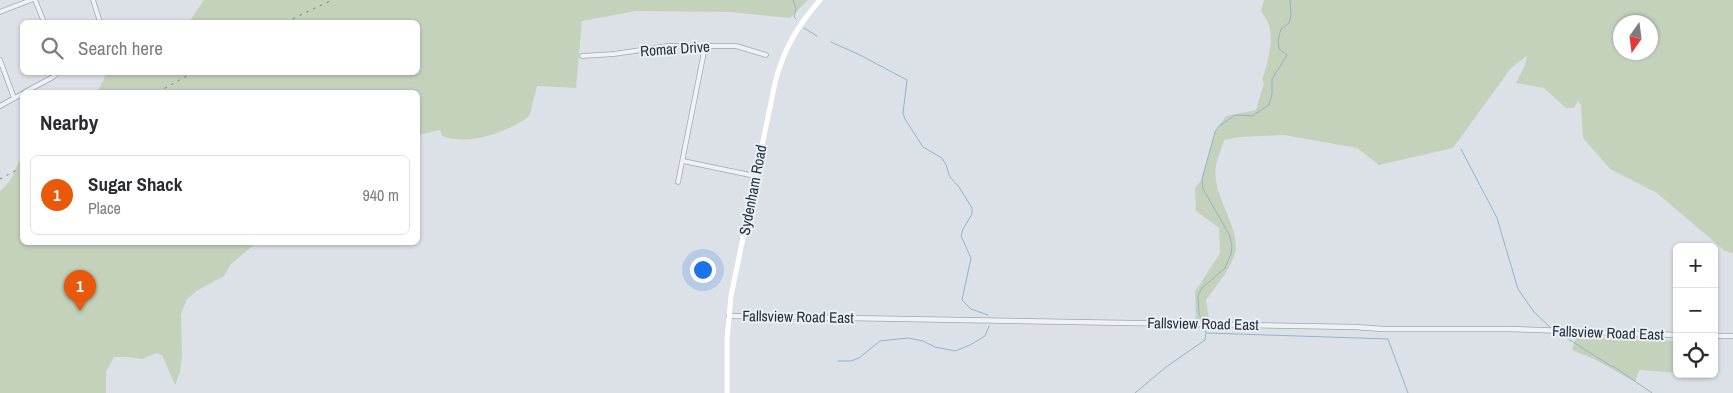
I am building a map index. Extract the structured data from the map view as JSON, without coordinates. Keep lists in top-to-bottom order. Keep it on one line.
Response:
{"streets":{"main road":["Sydenham Road"],"street":["Romar Drive","Fallsview Road East"]},"crossings":[["Sydenham Road","Fallsview Road East"]],"north":"bottom","page":{"search":"Search here","heading":"Nearby","list":[{"mark":"1","name":"Sugar Shack","note":"Place","value":"940 m"}],"map_buttons":["+","−"],"pins":"1"}}
